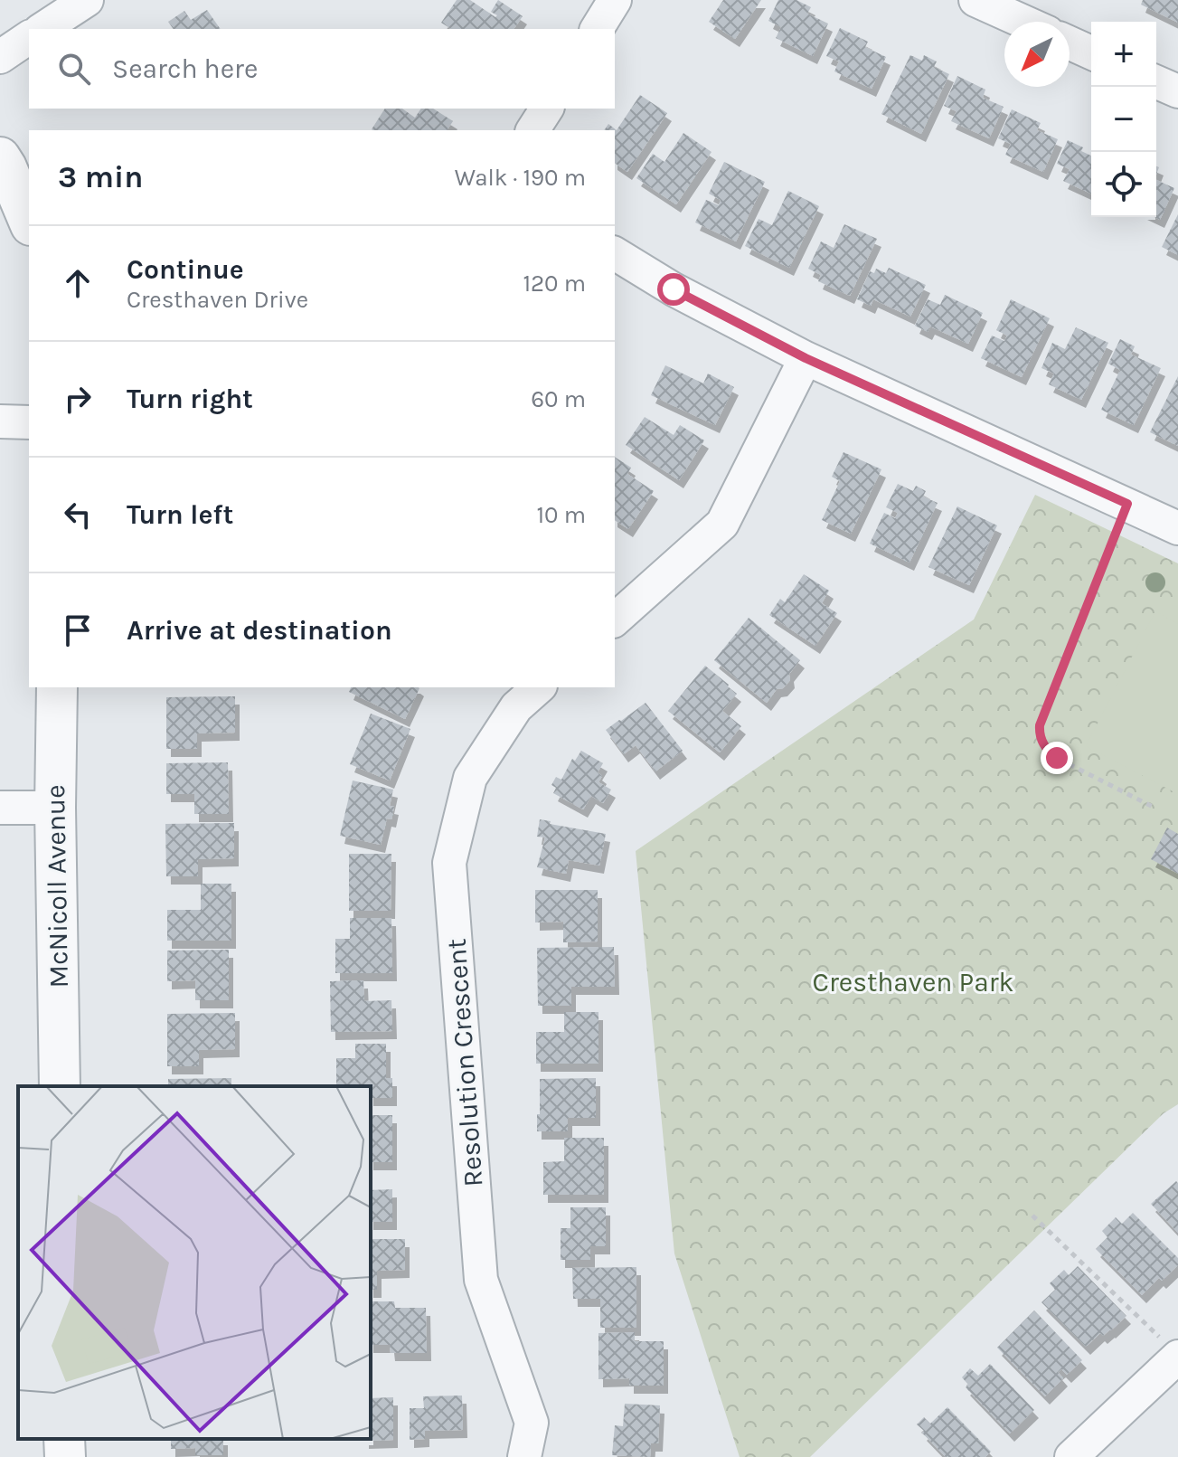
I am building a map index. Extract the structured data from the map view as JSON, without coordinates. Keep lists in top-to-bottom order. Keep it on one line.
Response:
{"streets":{"street":["McNicoll Avenue","Resolution Crescent"]},"parks":["Cresthaven Park"],"north":"bottom left","page":{"map_buttons":["+","−"],"search":"Search here","heading":["3 min","Walk · 190 m"],"list":[["Continue","Cresthaven Drive","120 m"],["Turn right","60 m"],["Turn left","10 m"],"Arrive at destination"]}}
